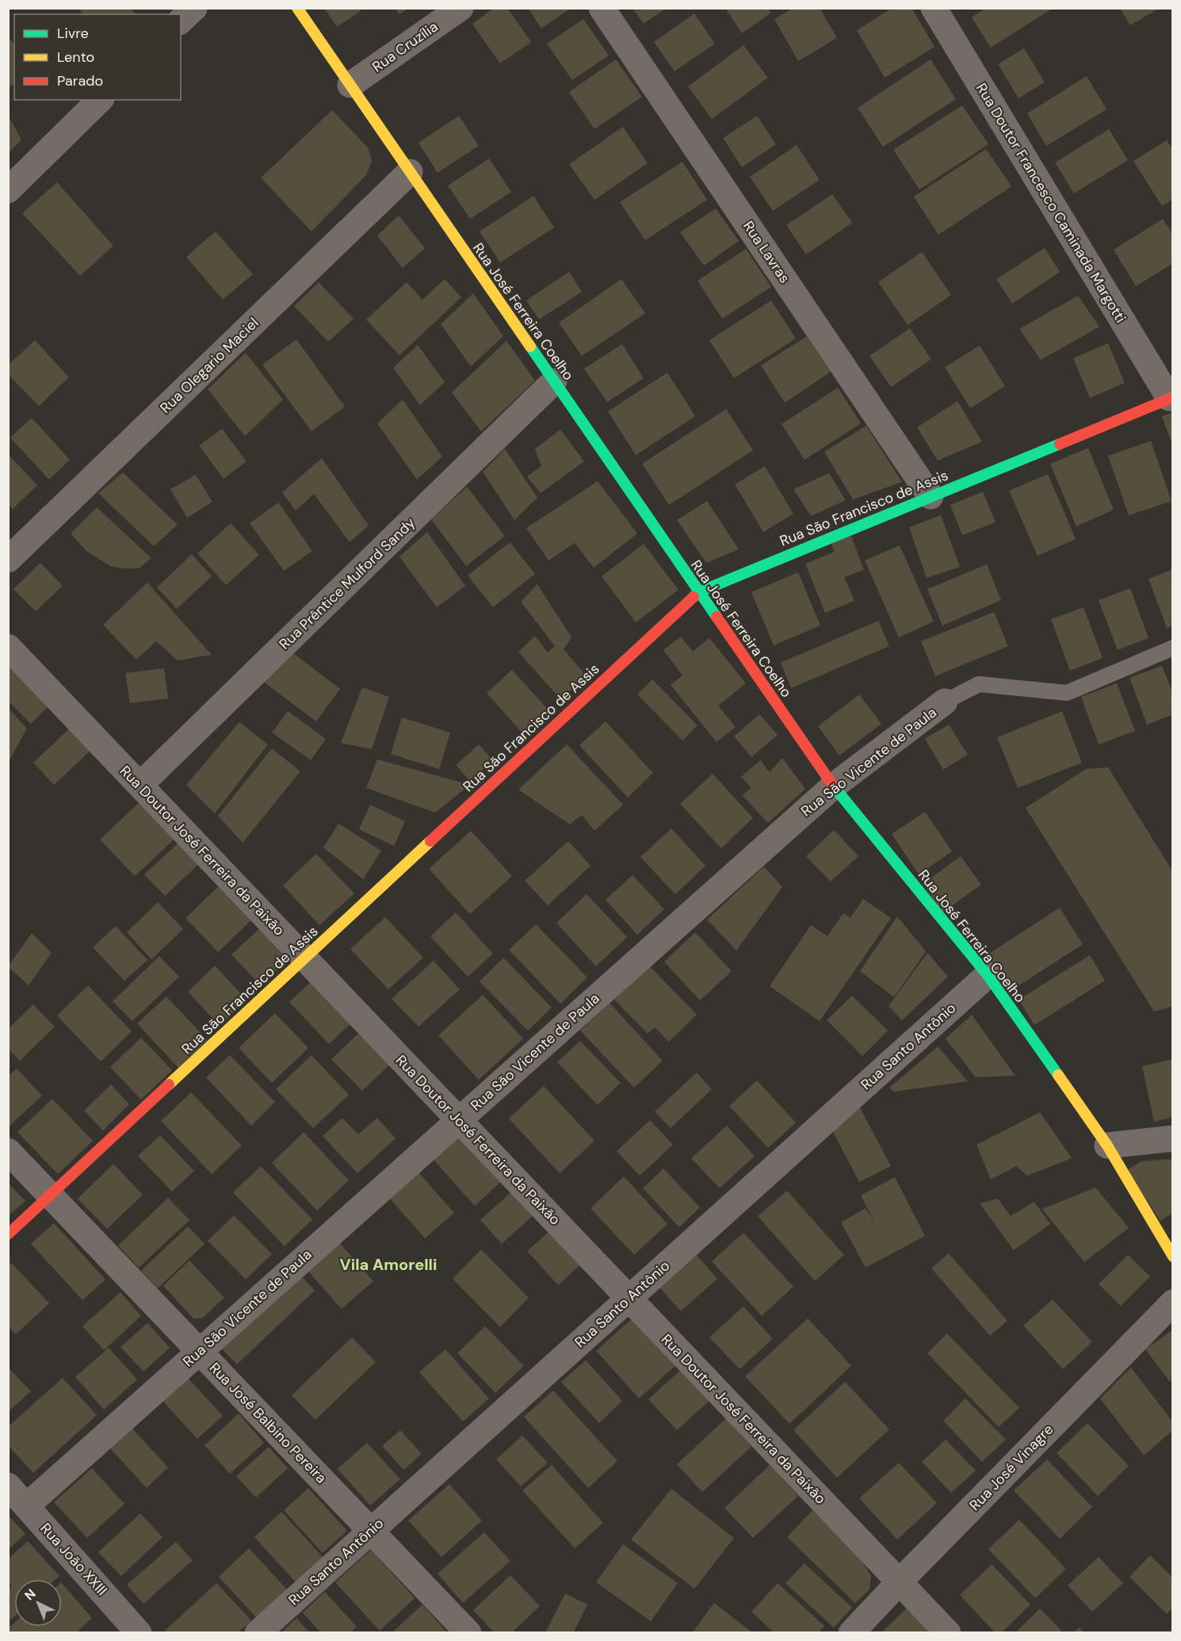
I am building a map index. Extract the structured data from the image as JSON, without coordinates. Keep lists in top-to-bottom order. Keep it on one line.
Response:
{"streets":{"street":["Rua Cruzília","Rua Doutor Francesco Caminada Margotti","Rua Lavras","Rua José Ferreira Coelho","Rua Olegario Maciel","Rua São Francisco de Assis","Rua Prêntice Mulford Sandy","Rua São Vicente de Paula","Rua Doutor José Ferreira da Paixão","Rua Santo Antônio","Rua José Balbino Pereira","Rua José Vinagre","Rua João XXIII"]},"crossings":[["Rua Cruzília","Rua José Ferreira Coelho"],["Rua Doutor Francesco Caminada Margotti","Rua São Francisco de Assis"],["Rua Lavras","Rua São Francisco de Assis"],["Rua José Ferreira Coelho","Rua Olegario Maciel"],["Rua José Ferreira Coelho","Rua São Francisco de Assis"],["Rua José Ferreira Coelho","Rua Prêntice Mulford Sandy"],["Rua José Ferreira Coelho","Rua São Vicente de Paula"],["Rua José Ferreira Coelho","Rua Santo Antônio"],["Rua São Francisco de Assis","Rua Doutor José Ferreira da Paixão"],["Rua São Francisco de Assis","Rua José Balbino Pereira"],["Rua Prêntice Mulford Sandy","Rua Doutor José Ferreira da Paixão"],["Rua São Vicente de Paula","Rua Doutor José Ferreira da Paixão"],["Rua São Vicente de Paula","Rua José Balbino Pereira"],["Rua São Vicente de Paula","Rua João XXIII"],["Rua Doutor José Ferreira da Paixão","Rua Santo Antônio"],["Rua Doutor José Ferreira da Paixão","Rua José Vinagre"],["Rua Santo Antônio","Rua José Balbino Pereira"]],"districts":["Vila Amorelli"],"legend":["Livre","Lento","Parado"],"north":"top left"}
